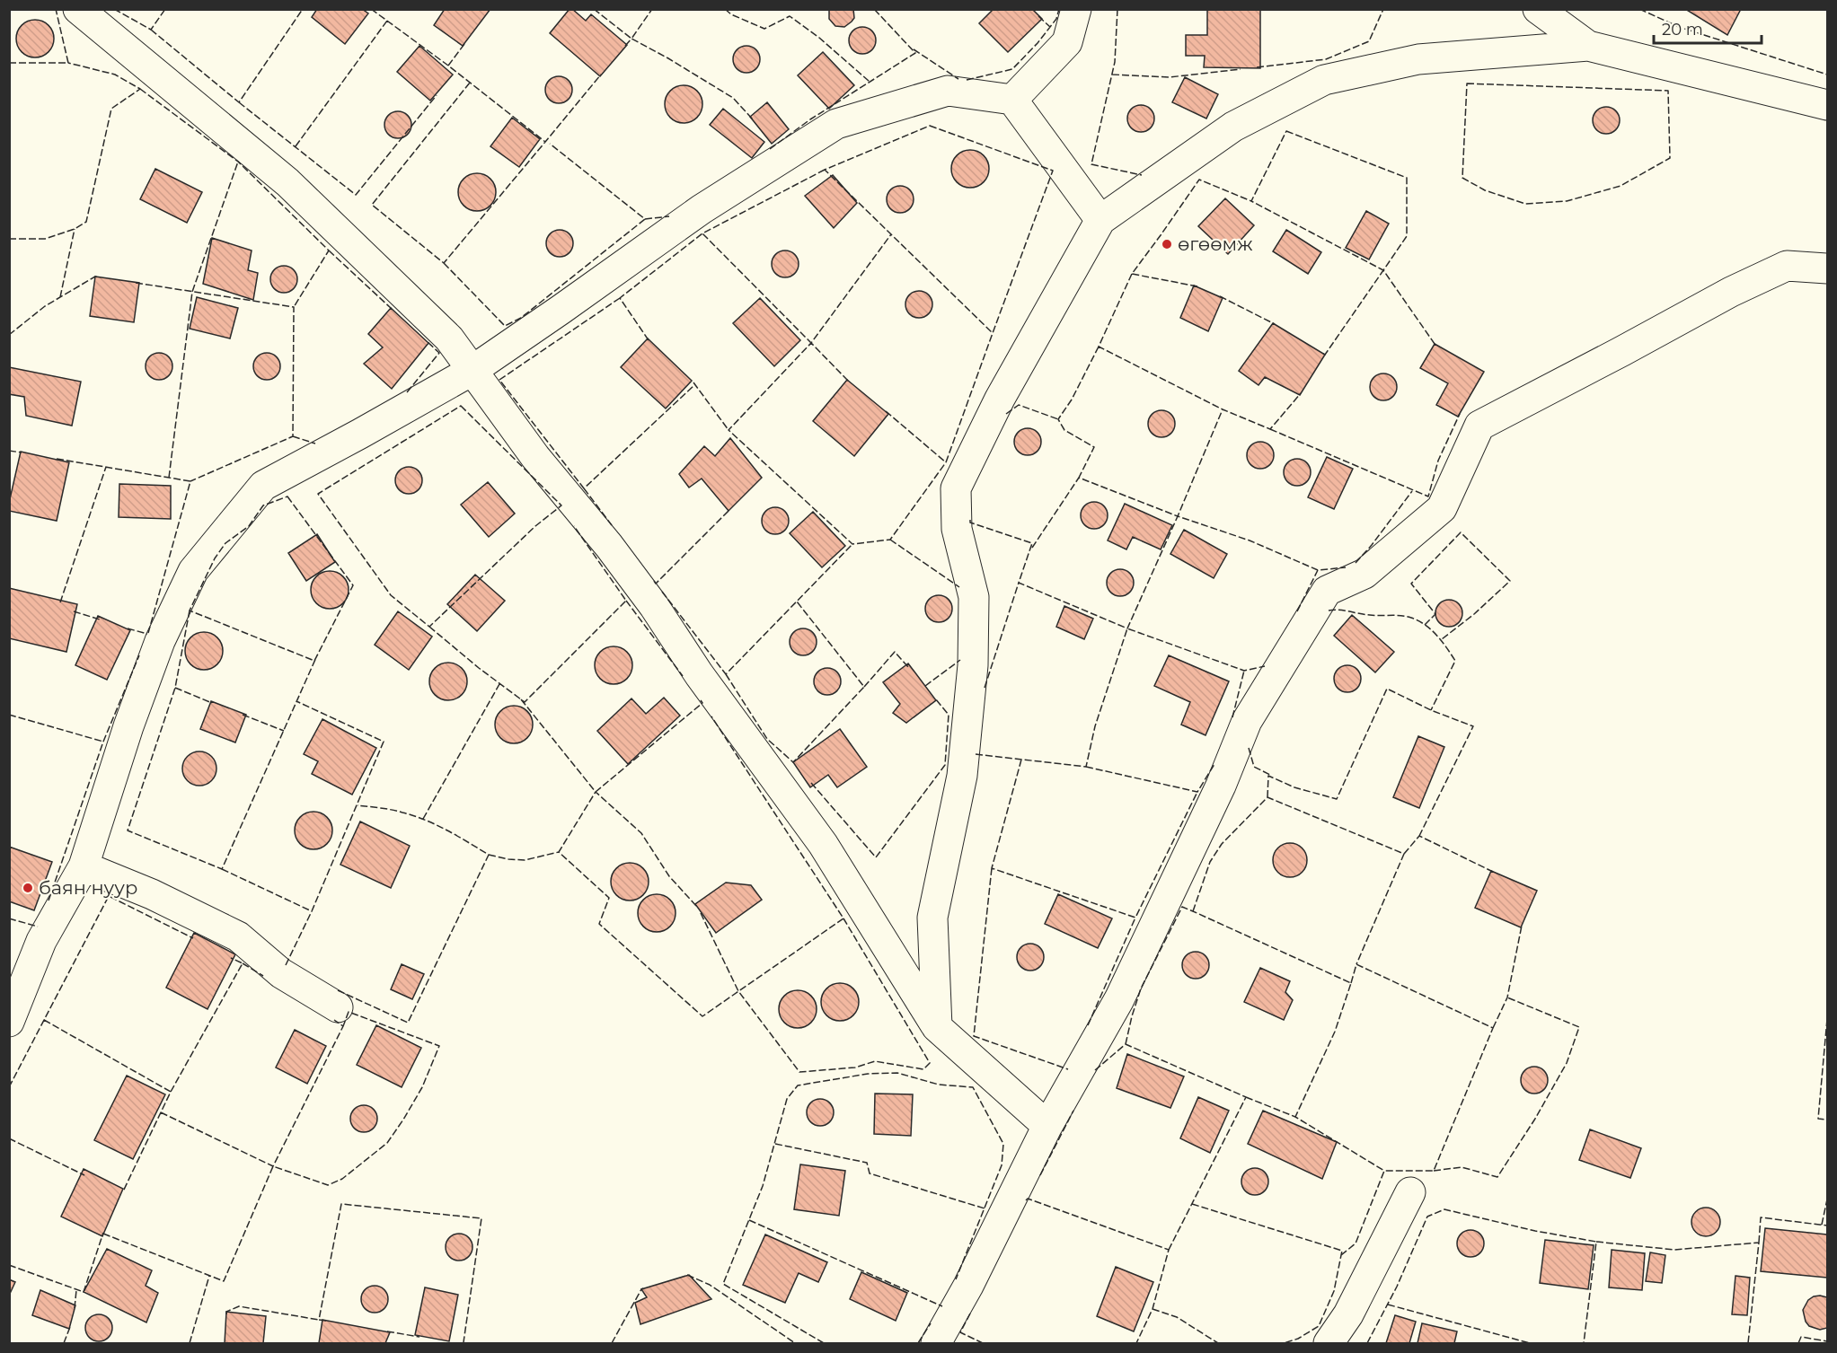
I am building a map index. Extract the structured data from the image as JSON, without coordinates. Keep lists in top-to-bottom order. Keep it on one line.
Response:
{"places":["өгөөмж","баян нуур"],"scale_bar":"20 m"}
